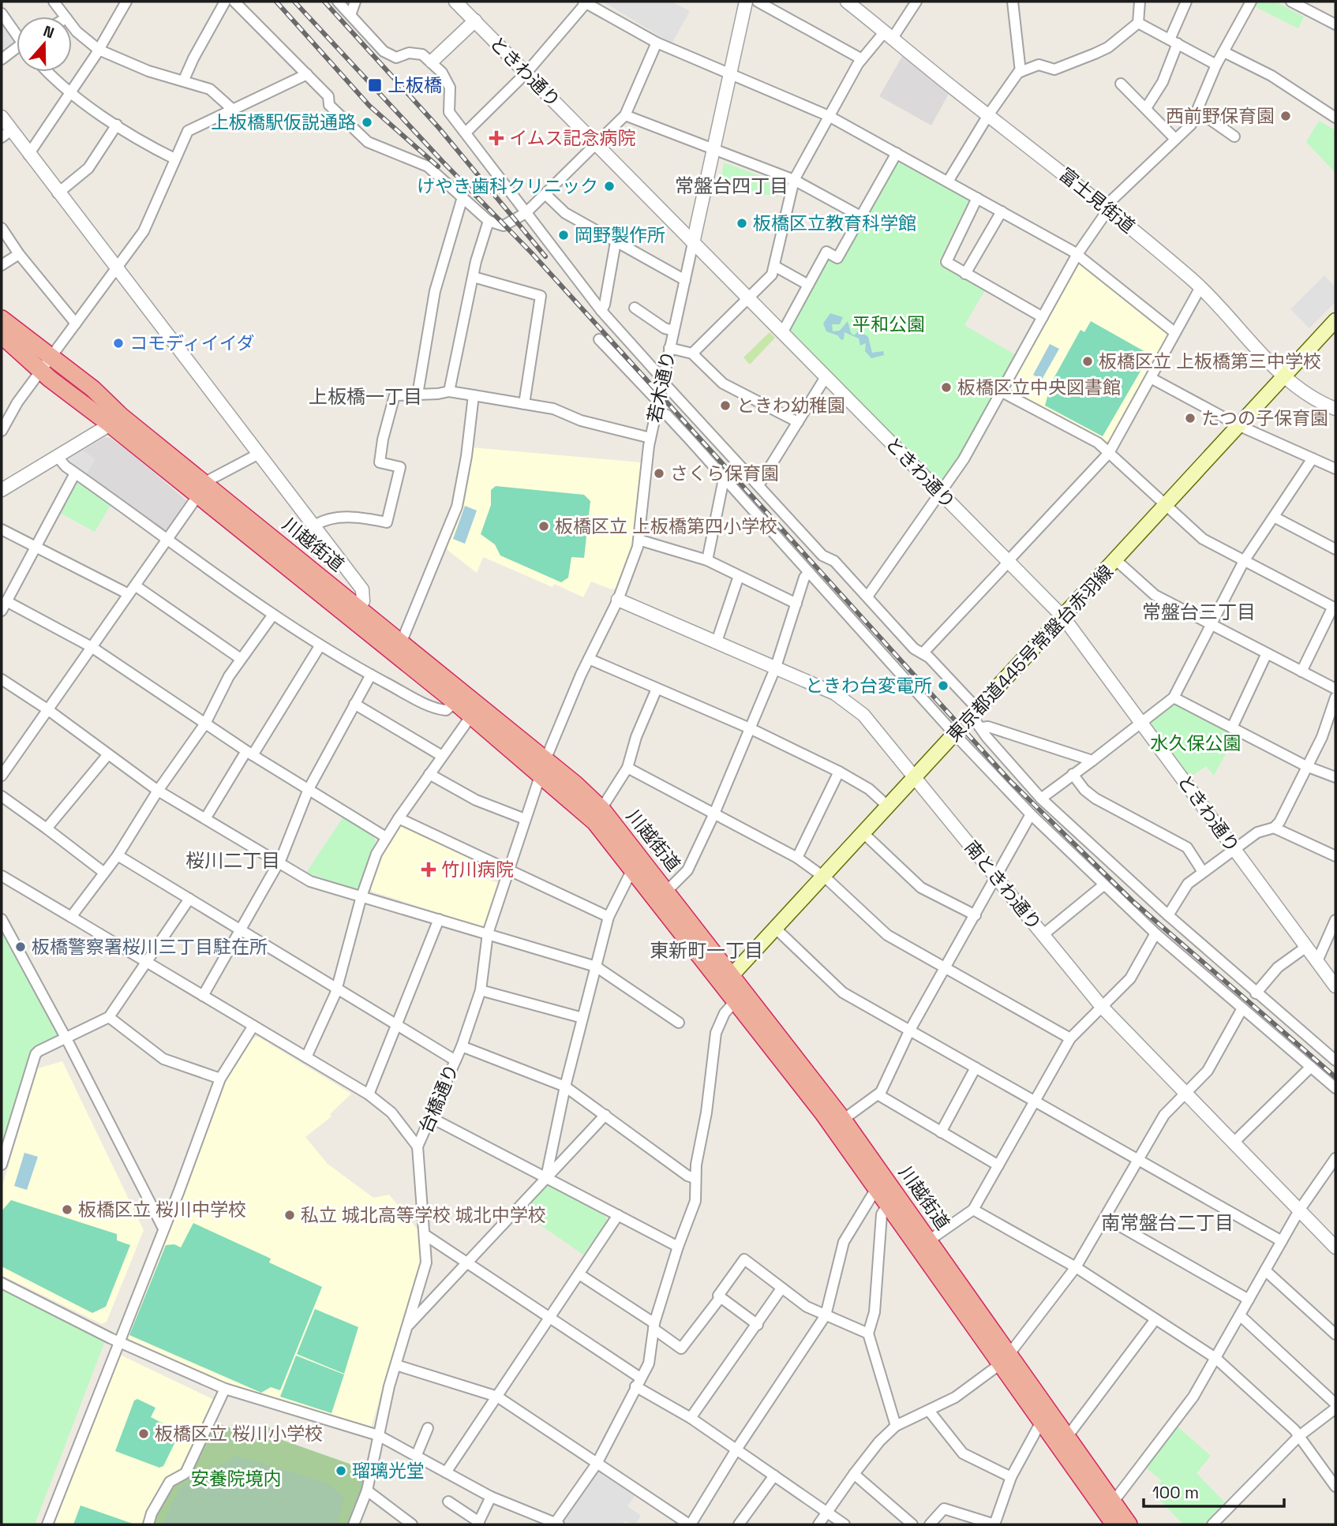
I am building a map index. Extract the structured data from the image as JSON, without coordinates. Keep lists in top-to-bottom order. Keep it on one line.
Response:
{"streets":{"highway":["川越街道"],"main road":["東京都道445号常盤台赤羽線"],"street":["ときわ通り","富士見街道","若木通り","南ときわ通り","台橋通り"]},"crossings":[["ときわ通り","若木通り"],["ときわ通り","東京都道445号常盤台赤羽線"],["富士見街道","東京都道445号常盤台赤羽線"],["若木通り","川越街道"],["若木通り","南ときわ通り"],["若木通り","台橋通り"],["川越街道","東京都道445号常盤台赤羽線"],["川越街道","台橋通り"],["東京都道445号常盤台赤羽線","南ときわ通り"]],"districts":["常盤台四丁目","上板橋一丁目","常盤台三丁目","桜川二丁目","東新町一丁目","南常盤台二丁目"],"parks":["平和公園","水久保公園","安養院境内"],"places":{"transit":["上板橋"],"other":["西前野保育園","上板橋駅仮説通路","けやき歯科クリニック","板橋区立教育科学館","岡野製作所","コモディイイダ","板橋区立 上板橋第三中学校","板橋区立中央図書館","ときわ幼稚園","たつの子保育園","さくら保育園","板橋区立 上板橋第四小学校","ときわ台変電所","板橋警察署桜川三丁目駐在所","板橋区立 桜川中学校","私立 城北高等学校 城北中学校","板橋区立 桜川小学校","瑠璃光堂"],"health":["イムス記念病院","竹川病院"]},"scale_bar":"100 m","north":"top"}
